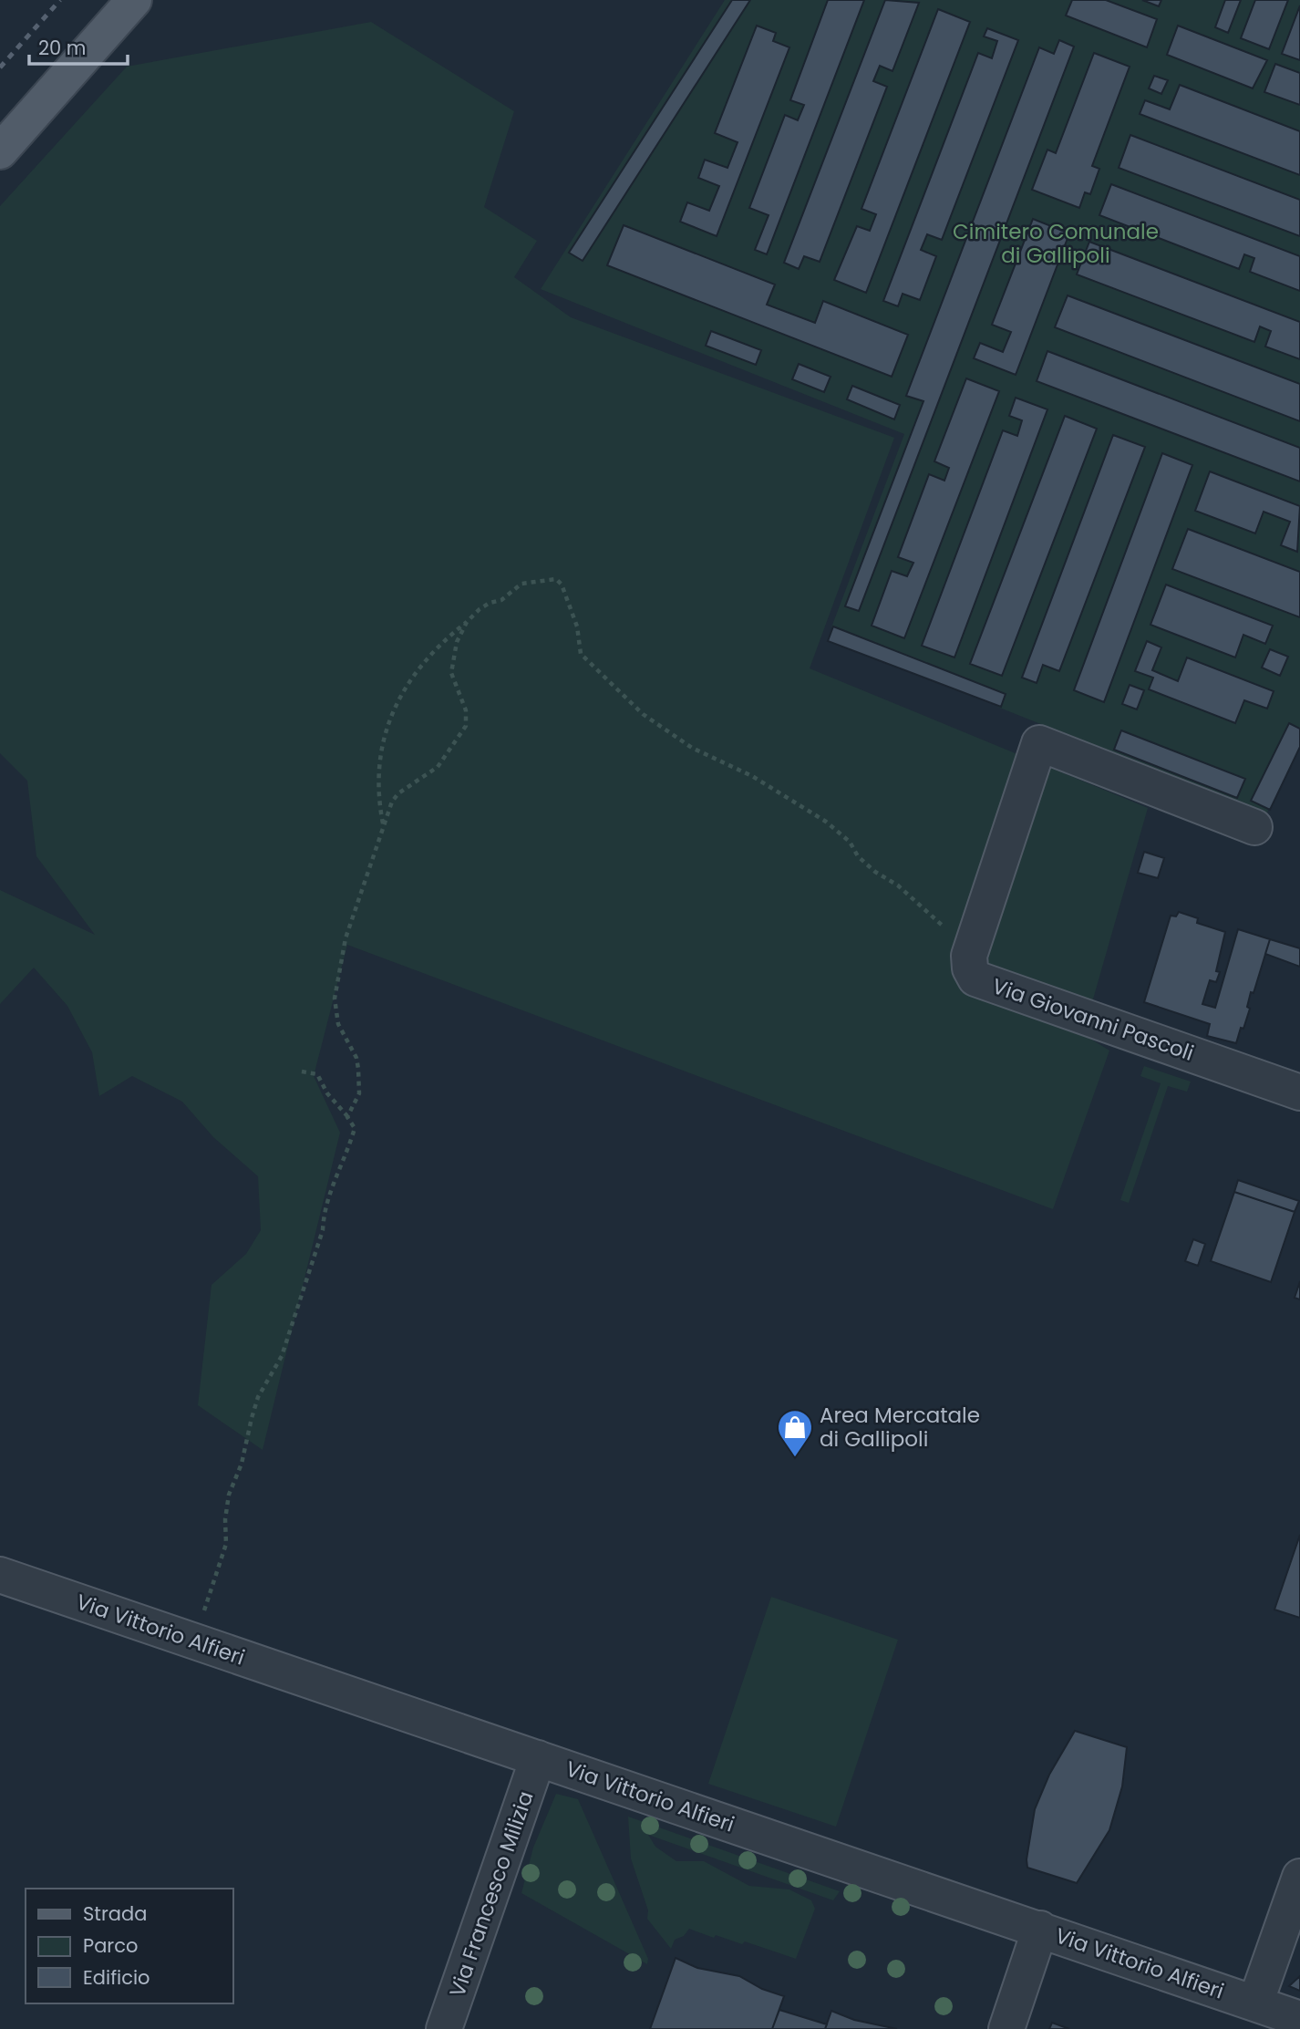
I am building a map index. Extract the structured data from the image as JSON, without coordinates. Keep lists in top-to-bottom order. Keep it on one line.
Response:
{"streets":{"street":["Via Giovanni Pascoli","Via Vittorio Alfieri","Via Francesco Milizia"]},"crossings":[["Via Vittorio Alfieri","Via Francesco Milizia"]],"parks":["Cimitero Comunale di Gallipoli"],"places":{"shop":["Area Mercatale di Gallipoli"]},"legend":["Strada","Parco","Edificio"],"scale_bar":"20 m"}
